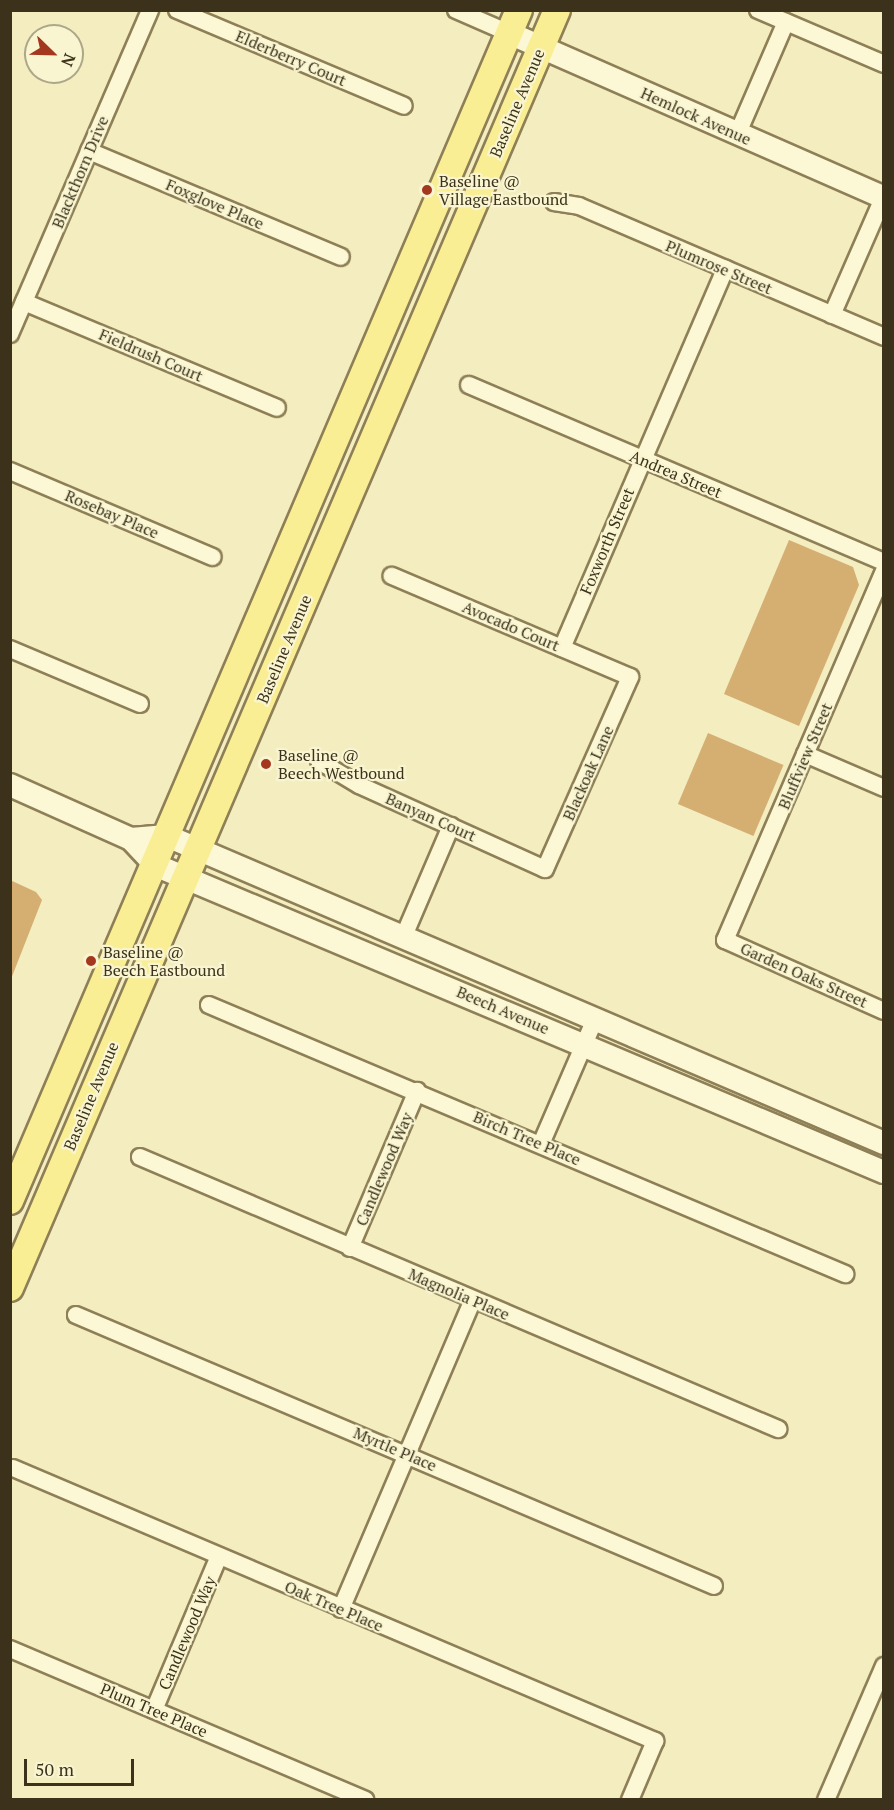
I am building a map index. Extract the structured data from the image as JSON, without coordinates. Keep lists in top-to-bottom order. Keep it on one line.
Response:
{"streets":{"main road":["Baseline Avenue","Hemlock Avenue","Beech Avenue"],"street":["Elderberry Court","Blackthorn Drive","Foxglove Place","Plumrose Street","Fieldrush Court","Andrea Street","Rosebay Place","Foxworth Street","Avocado Court","Bluffview Street","Blackoak Lane","Banyan Court","Garden Oaks Street","Birch Tree Place","Candlewood Way","Magnolia Place","Myrtle Place","Oak Tree Place","Plum Tree Place"]},"crossings":[["Baseline Avenue","Hemlock Avenue"],["Baseline Avenue","Beech Avenue"],["Blackthorn Drive","Foxglove Place"],["Blackthorn Drive","Fieldrush Court"],["Plumrose Street","Foxworth Street"],["Andrea Street","Foxworth Street"],["Foxworth Street","Avocado Court"],["Avocado Court","Blackoak Lane"],["Bluffview Street","Garden Oaks Street"],["Blackoak Lane","Banyan Court"],["Birch Tree Place","Candlewood Way"],["Candlewood Way","Magnolia Place"],["Candlewood Way","Oak Tree Place"],["Candlewood Way","Plum Tree Place"]],"places":["Baseline @ Village Eastbound","Baseline @ Beech Westbound","Baseline @ Beech Eastbound"],"scale_bar":"50 m","north":"bottom right"}
